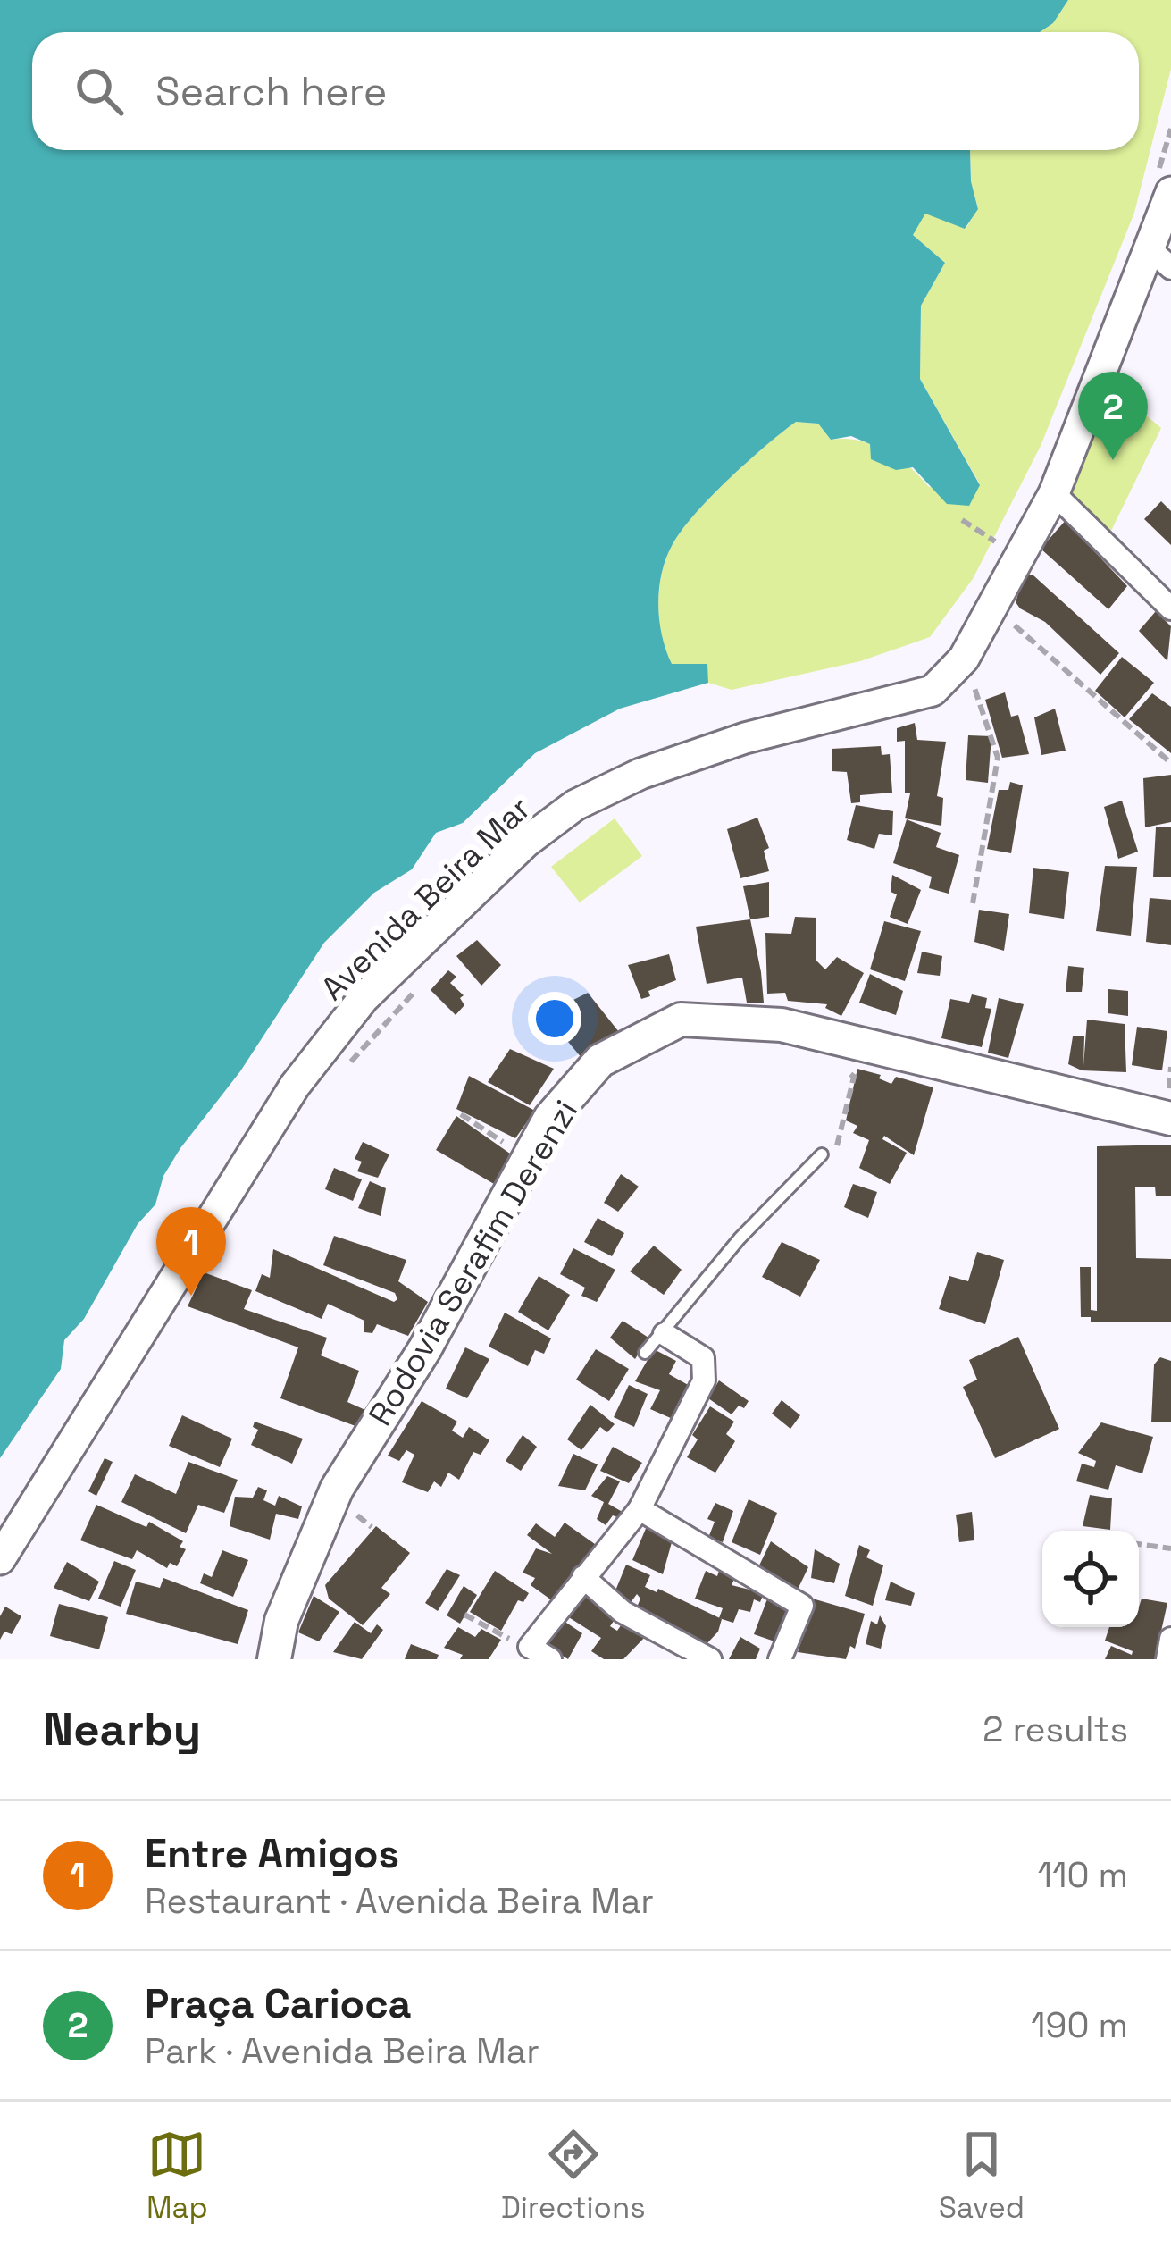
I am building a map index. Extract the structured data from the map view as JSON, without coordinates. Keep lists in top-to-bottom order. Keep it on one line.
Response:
{"streets":{"main road":["Rodovia Serafim Derenzi"],"street":["Avenida Beira Mar"]},"page":{"search":"Search here","pins":["2","1"],"heading":["Nearby","2 results"],"list":[{"mark":"1","name":"Entre Amigos","note":"Restaurant · Avenida Beira Mar","value":"110 m"},{"mark":"2","name":"Praça Carioca","note":"Park · Avenida Beira Mar","value":"190 m"}],"nav":["Map","Directions","Saved"]}}
